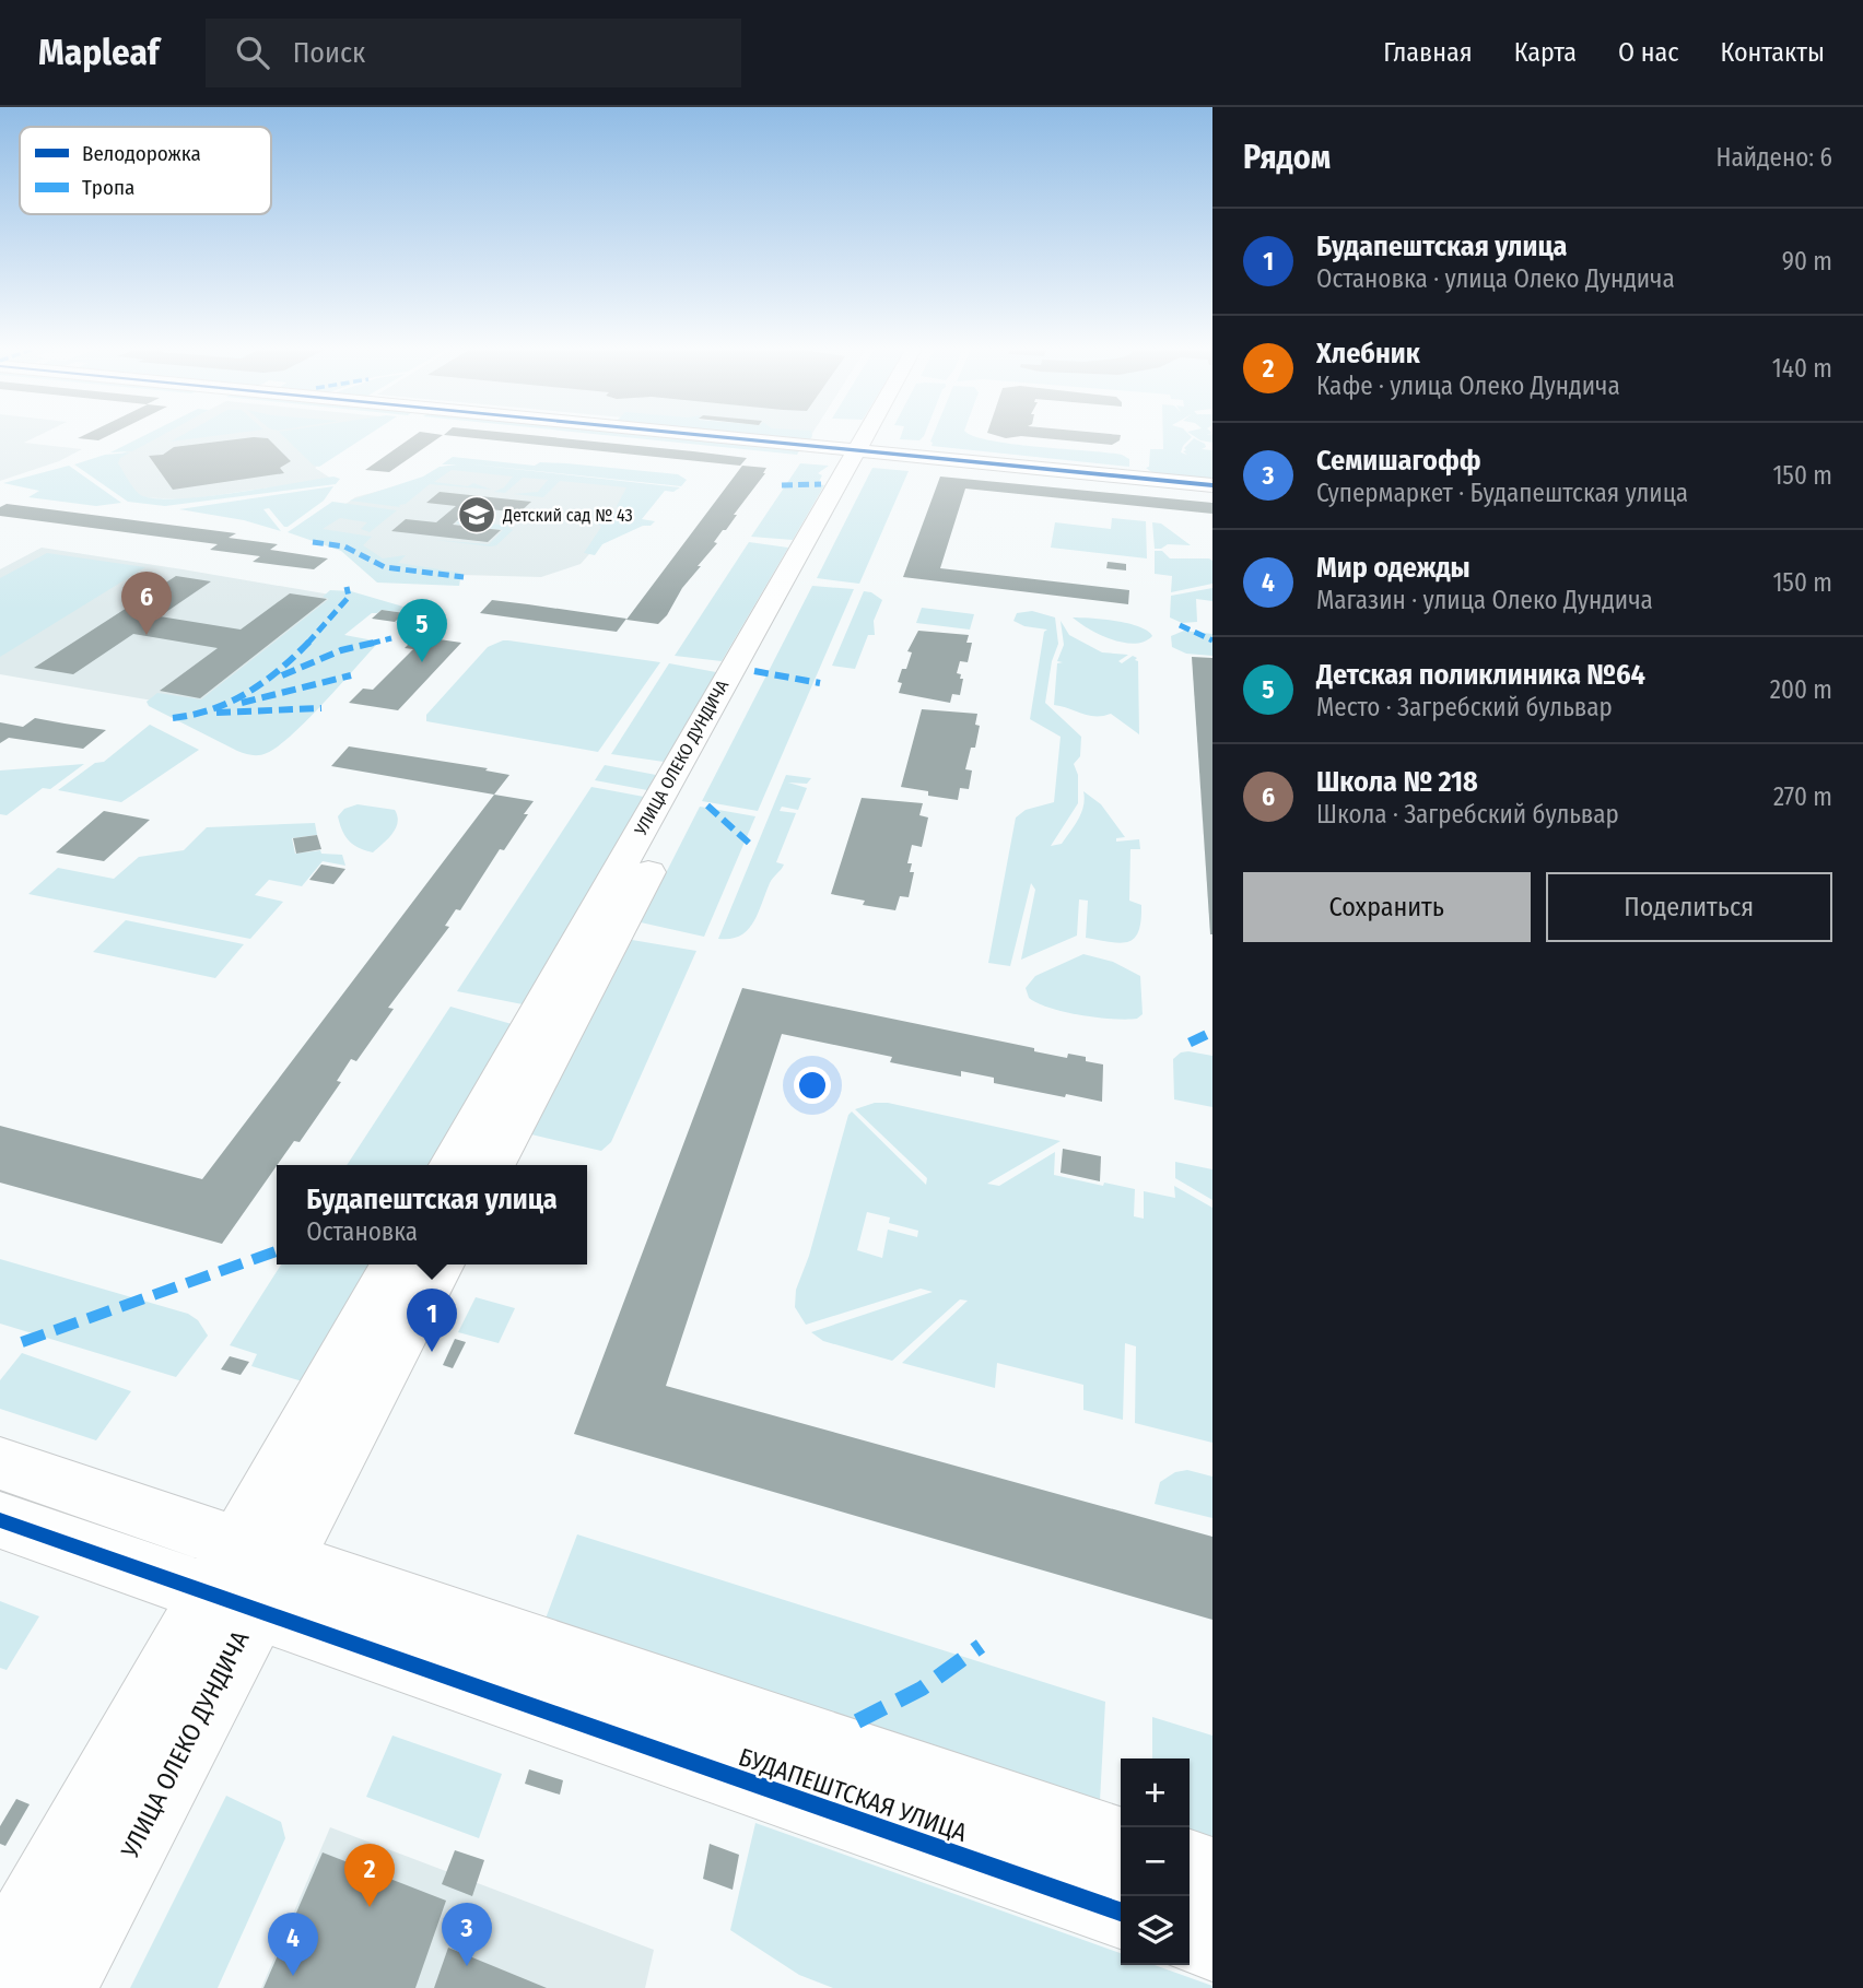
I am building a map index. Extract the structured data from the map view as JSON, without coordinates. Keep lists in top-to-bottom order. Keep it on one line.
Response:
{"streets":{"street":["УЛИЦА ОЛЕКО ДУНДИЧА","БУДАПЕШТСКАЯ УЛИЦА"]},"crossings":[["УЛИЦА ОЛЕКО ДУНДИЧА","БУДАПЕШТСКАЯ УЛИЦА"]],"places":{"school or university":["Детский сад № 43"]},"legend":["Велодорожка","Тропа"],"page":{"header":"Mapleaf","search":"Поиск","nav":["Главная","Карта","О нас","Контакты"],"heading":["Рядом","Найдено: 6"],"list":[{"mark":"1","name":"Будапештская улица","note":"Остановка · улица Олеко Дундича","value":"90 m"},{"mark":"2","name":"Хлебник","note":"Кафе · улица Олеко Дундича","value":"140 m"},{"mark":"3","name":"Семишагофф","note":"Супермаркет · Будапештская улица","value":"150 m"},{"mark":"4","name":"Мир одежды","note":"Магазин · улица Олеко Дундича","value":"150 m"},{"mark":"5","name":"Детская поликлиника №64","note":"Место · Загребский бульвар","value":"200 m"},{"mark":"6","name":"Школа № 218","note":"Школа · Загребский бульвар","value":"270 m"}],"pins":["6","5","1","2","3","4"],"buttons":["Сохранить","Поделиться"],"popup":["Будапештская улица","Остановка"],"map_buttons":["+","−"]}}
